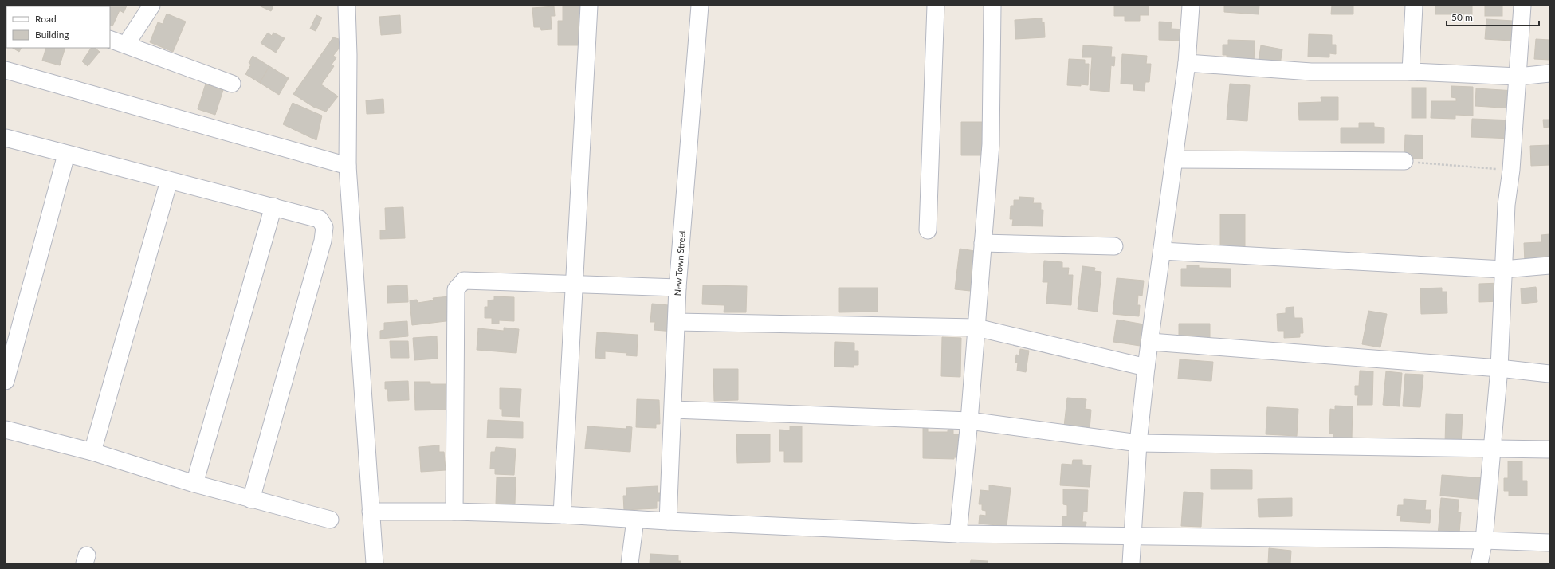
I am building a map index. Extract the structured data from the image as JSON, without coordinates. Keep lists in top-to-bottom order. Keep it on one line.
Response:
{"streets":{"street":["New Town Street"]},"legend":["Road","Building"],"scale_bar":"50 m"}
